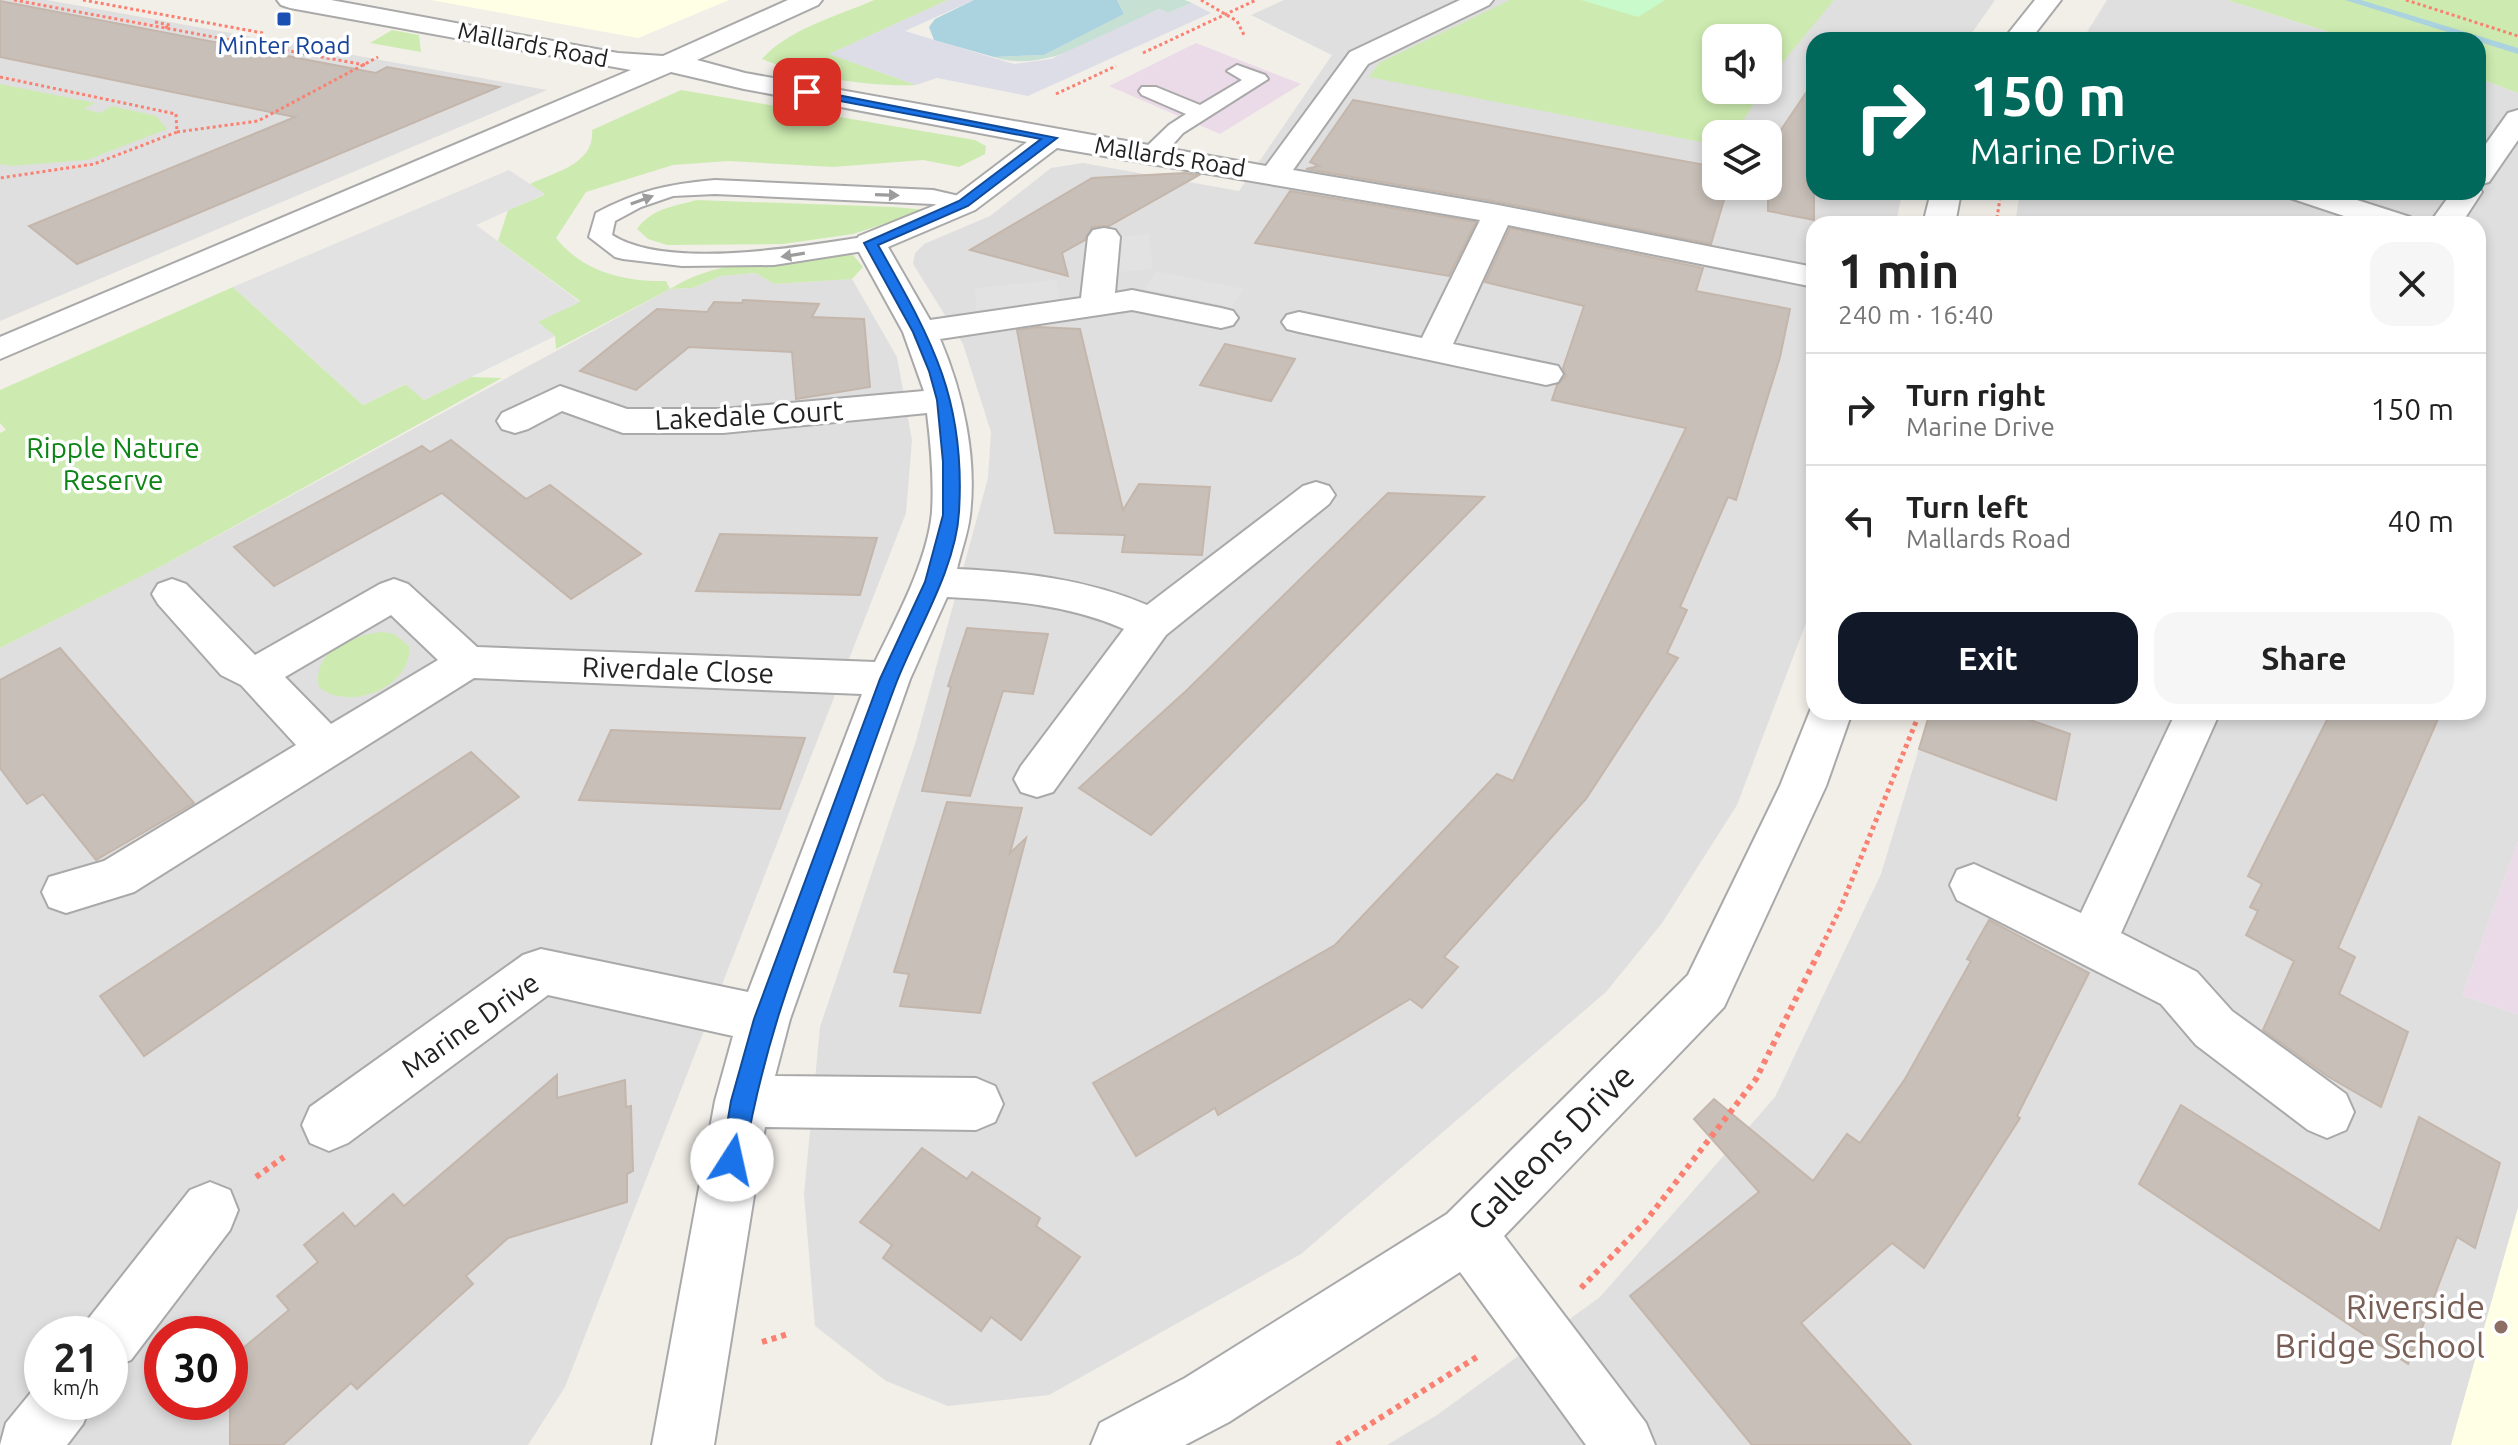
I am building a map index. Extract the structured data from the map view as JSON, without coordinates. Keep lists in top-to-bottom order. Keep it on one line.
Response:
{"streets":{"street":["Mallards Road","Lakedale Court","Riverdale Close","Marine Drive","Galleons Drive"]},"parks":["Ripple Nature Reserve"],"places":{"transit":["Minter Road"],"other":["Riverside Bridge School"]},"page":{"turn":["150 m","Marine Drive"],"heading":["1 min","240 m · 16:40"],"list":[{"name":"Turn right","note":"Marine Drive","value":"150 m"},{"name":"Turn left","note":"Mallards Road","value":"40 m"}],"buttons":["Exit","Share"],"speed":"21 km/h","limit":"30"}}
